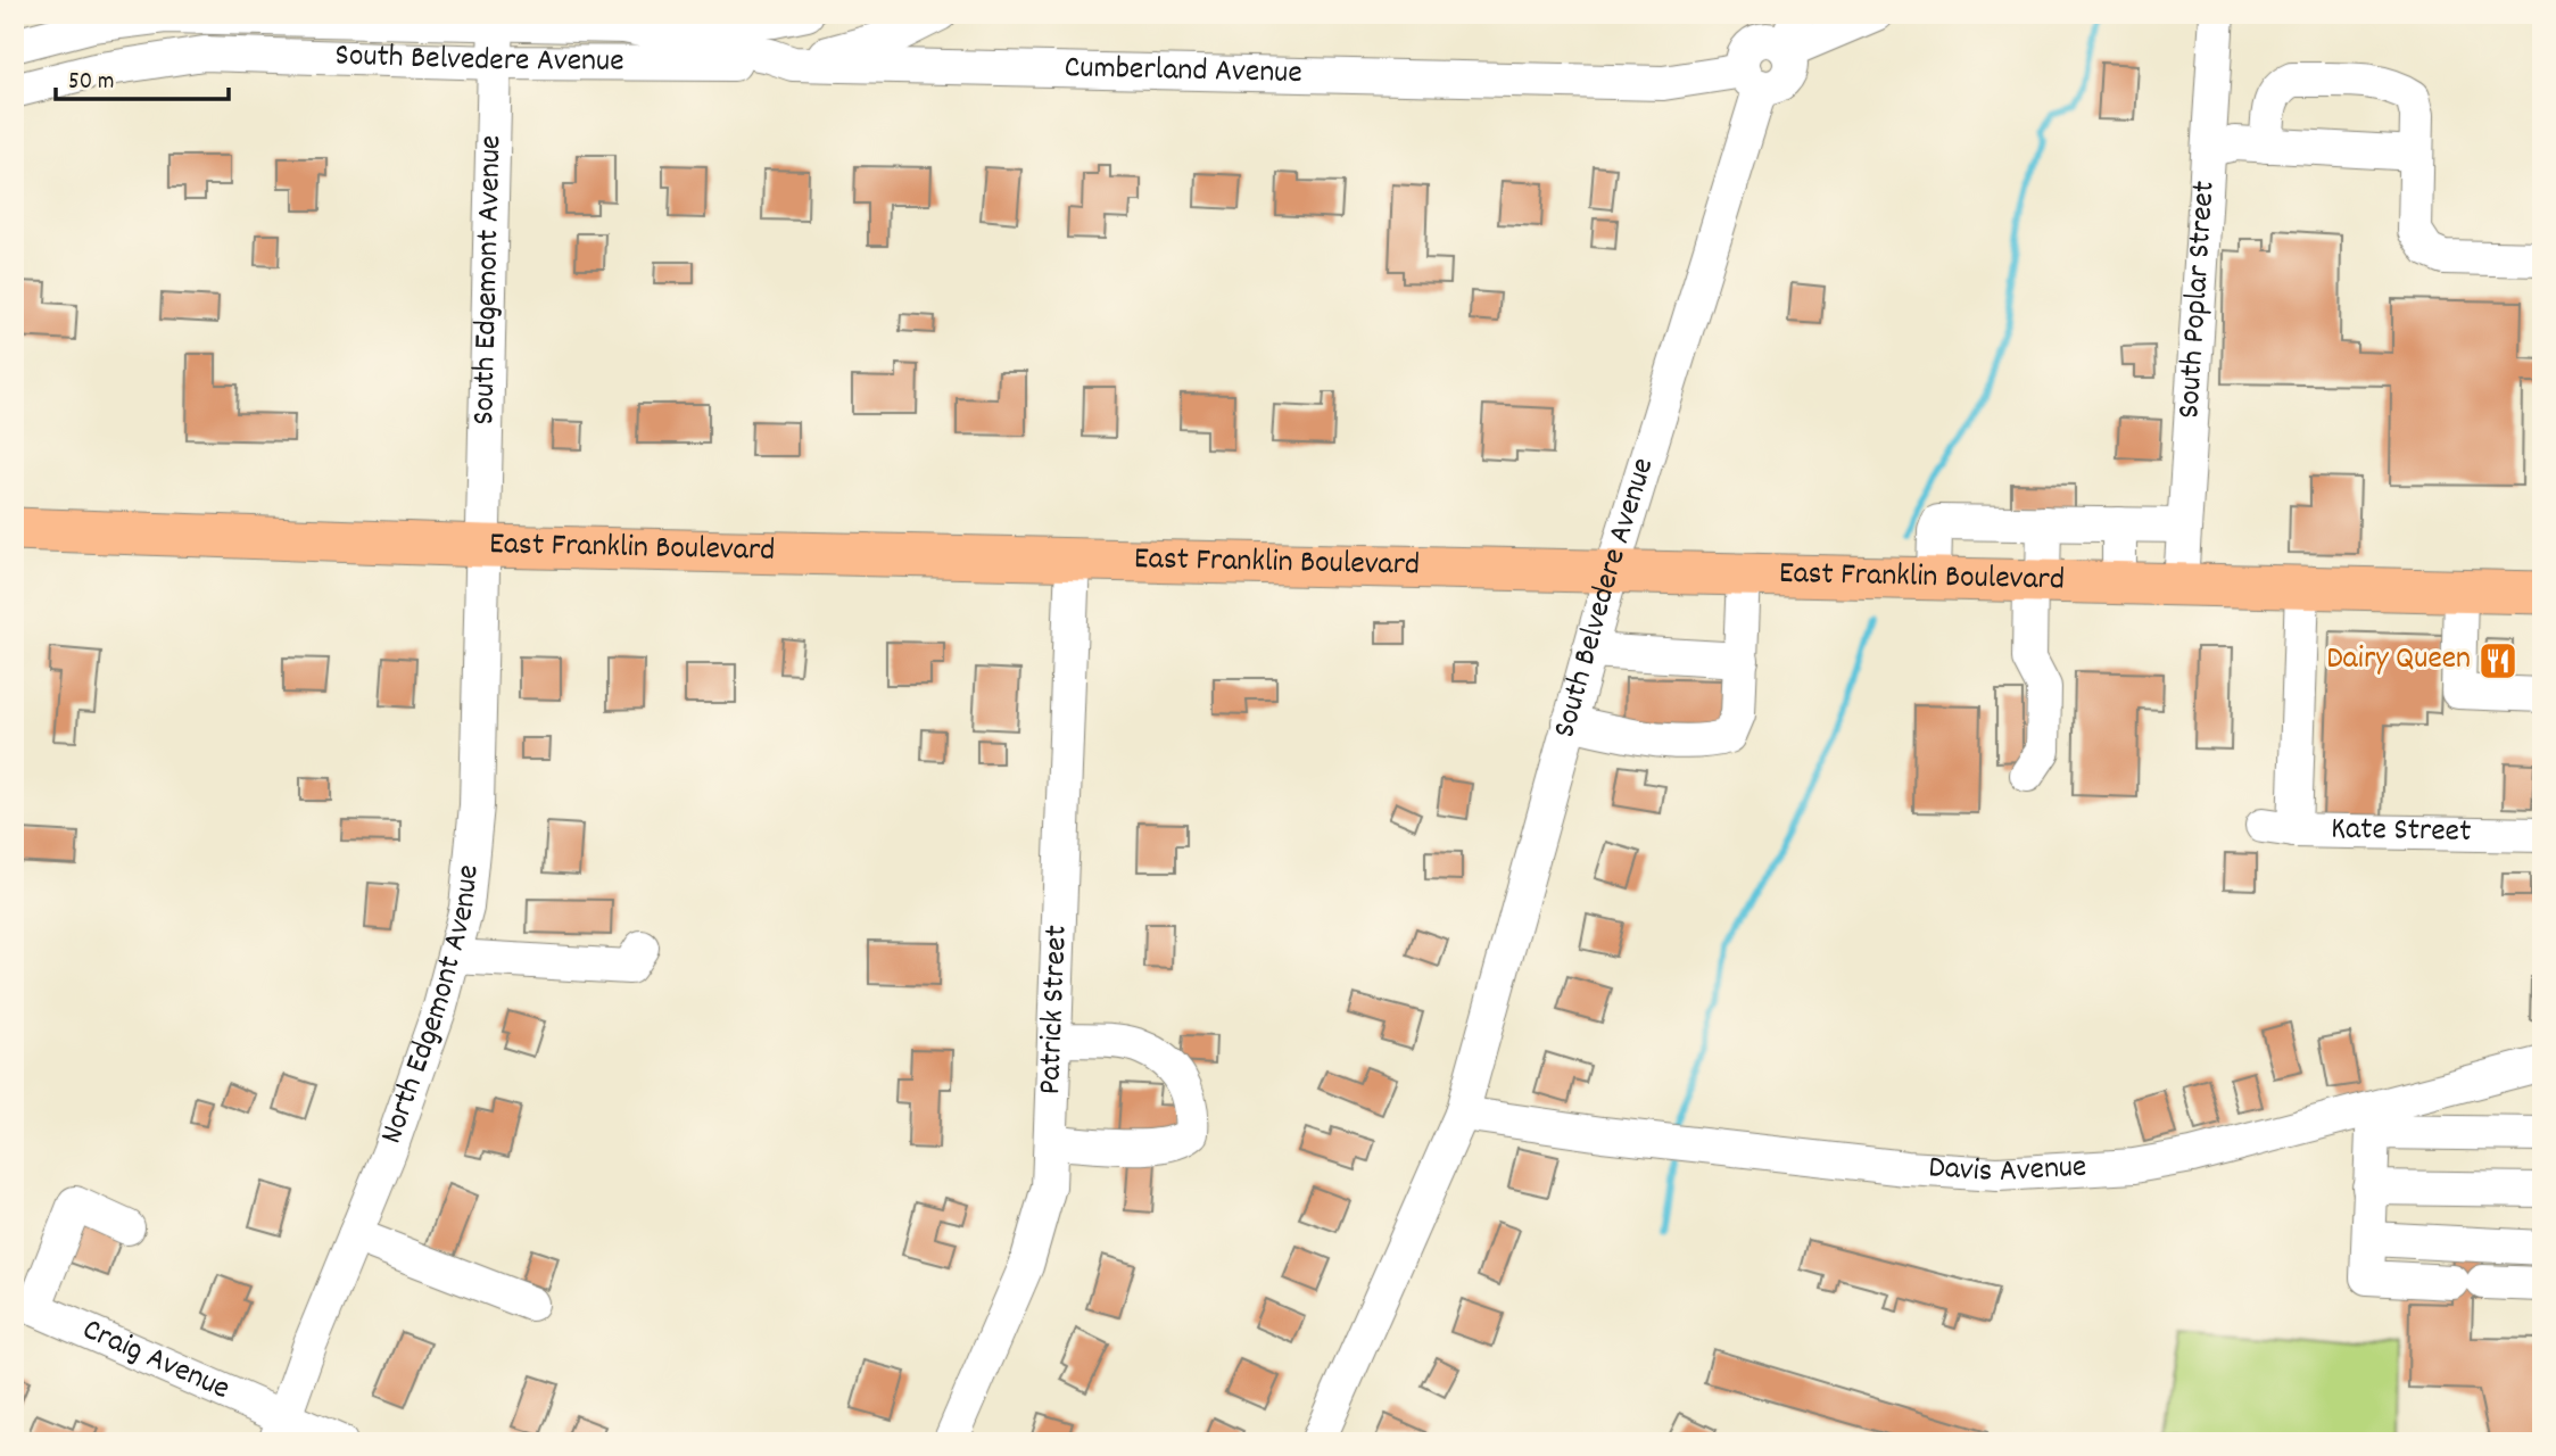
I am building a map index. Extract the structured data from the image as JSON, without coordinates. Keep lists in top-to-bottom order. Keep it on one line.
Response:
{"streets":{"main road":["East Franklin Boulevard"],"street":["South Belvedere Avenue","Cumberland Avenue","South Edgemont Avenue","South Poplar Street","Kate Street","North Edgemont Avenue","Patrick Street","Davis Avenue","Craig Avenue"]},"crossings":[["South Belvedere Avenue","Cumberland Avenue"],["South Belvedere Avenue","South Edgemont Avenue"],["South Belvedere Avenue","East Franklin Boulevard"],["South Belvedere Avenue","Davis Avenue"],["South Edgemont Avenue","East Franklin Boulevard"],["South Edgemont Avenue","North Edgemont Avenue"],["South Poplar Street","East Franklin Boulevard"],["East Franklin Boulevard","Kate Street"],["East Franklin Boulevard","North Edgemont Avenue"],["East Franklin Boulevard","Patrick Street"],["North Edgemont Avenue","Craig Avenue"]],"places":{"restaurant":["Dairy Queen"]},"scale_bar":"50 m"}
